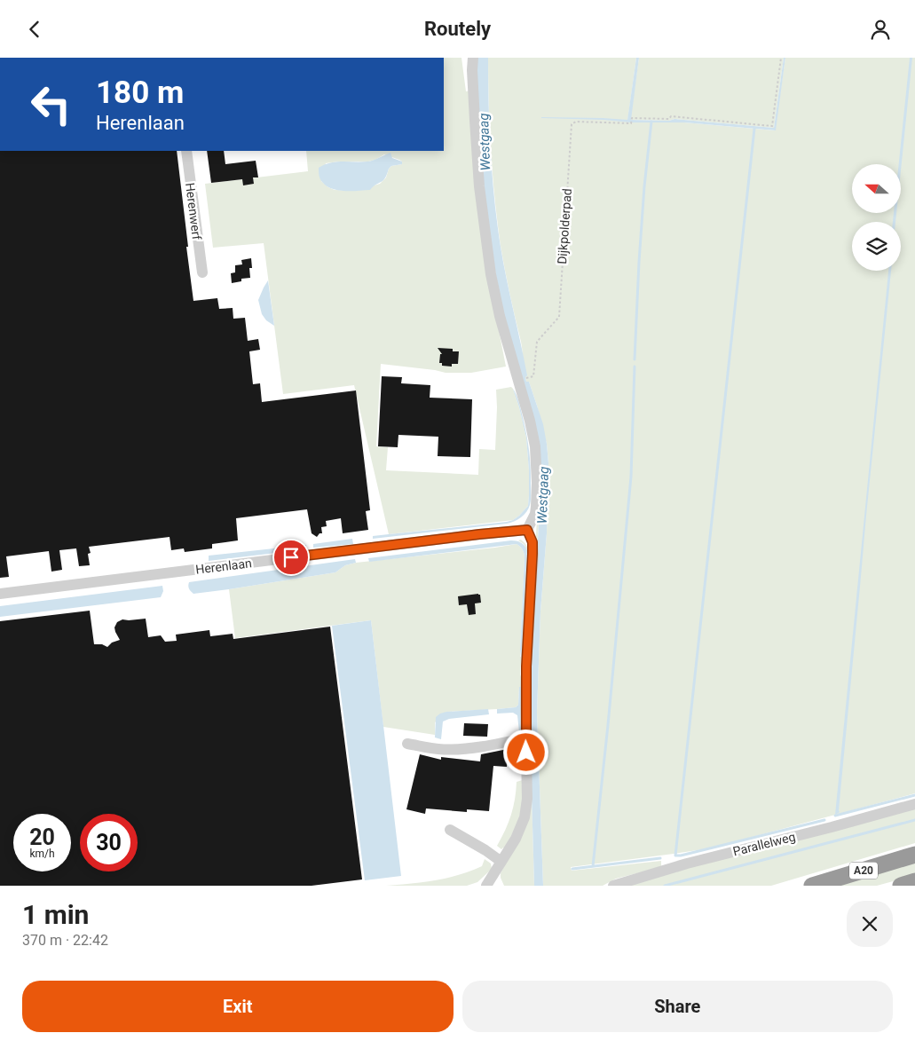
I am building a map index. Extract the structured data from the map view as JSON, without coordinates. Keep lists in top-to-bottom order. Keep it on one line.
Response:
{"streets":{"highway":["A20"],"street":["Herenwerf","Herenlaan","Parallelweg"],"path":["Dijkpolderpad"]},"water":["Westgaag"],"north":"left","page":{"header":"Routely","turn":["180 m","Herenlaan"],"speed":"20 km/h","limit":"30","heading":["1 min","370 m · 22:42"],"buttons":["Exit","Share"]}}
